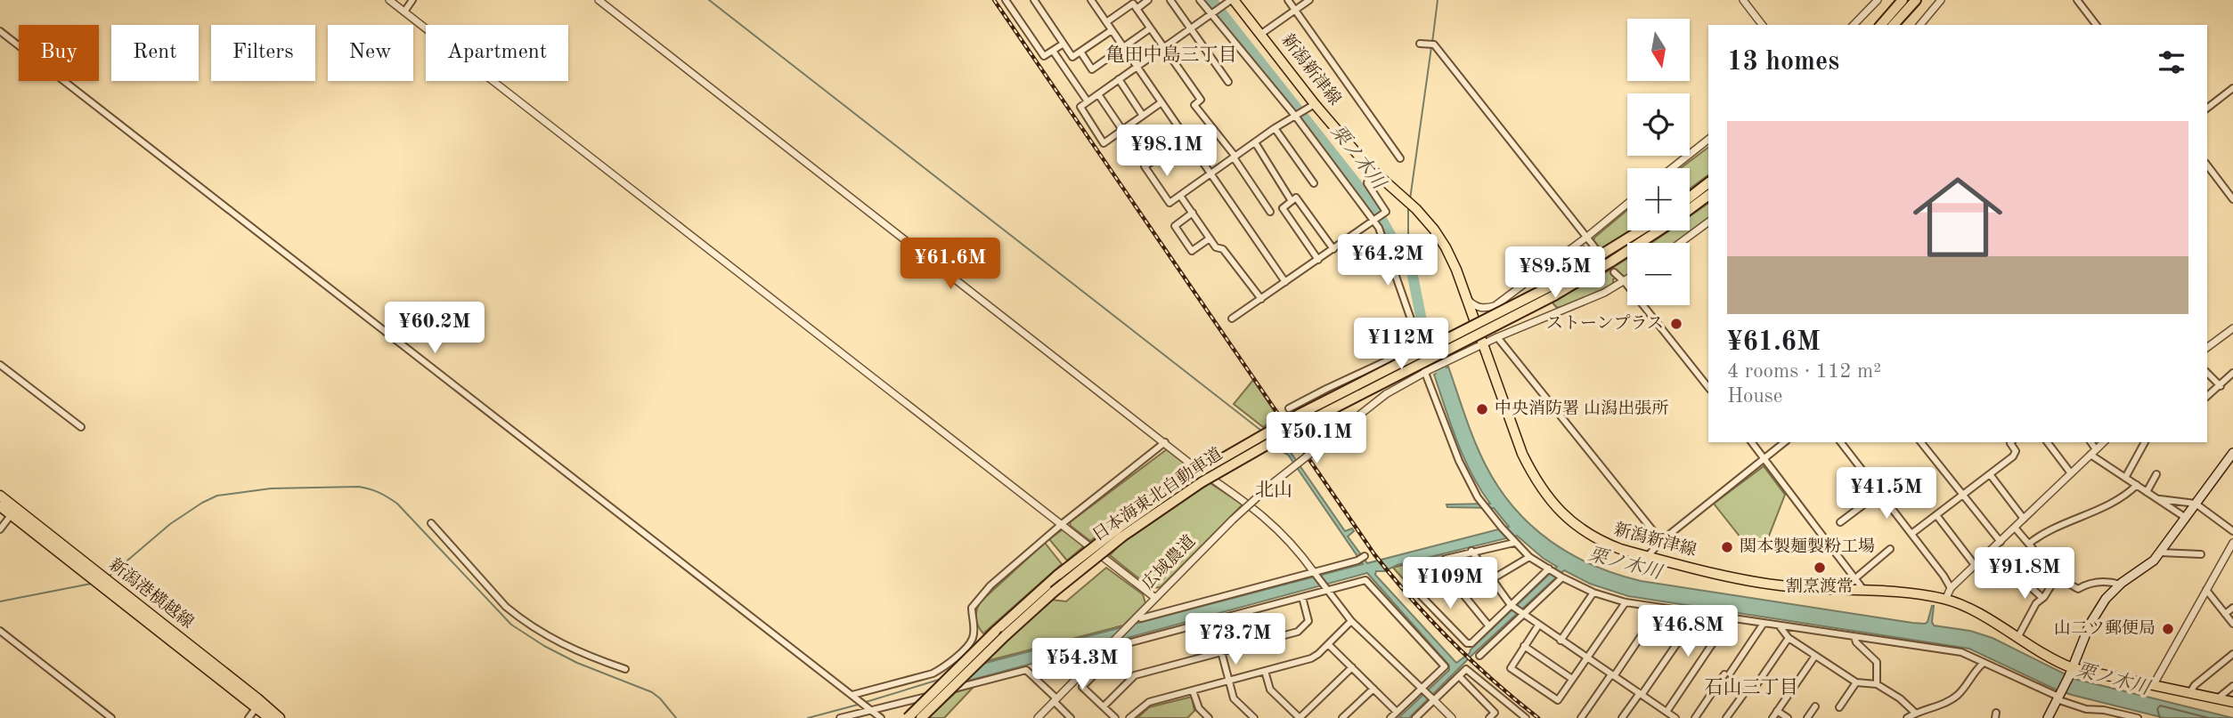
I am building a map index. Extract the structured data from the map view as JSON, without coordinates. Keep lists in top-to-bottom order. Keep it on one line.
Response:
{"streets":{"highway":["日本海東北自動車道"],"main road":["新潟新津線","新潟港横越線"],"street":["広域農道"]},"districts":["亀田中島三丁目","北山","石山三丁目"],"water":["栗ノ木川"],"places":["ストーンプラス","中央消防署 山潟出張所","関本製麺製粉工場","割烹渡常","山二ツ郵便局"],"north":"bottom","page":{"map_buttons":["+","−"],"chip":["Buy","Rent","Filters","New","Apartment"],"heading":"13 homes","list":[{"name":"¥61.6M","note":"4 rooms · 112 m² · House"}],"price":["¥98.1M","¥64.2M","¥61.6M","¥89.5M","¥60.2M","¥112M","¥50.1M","¥41.5M","¥91.8M","¥109M","¥46.8M","¥73.7M","¥54.3M"]}}
